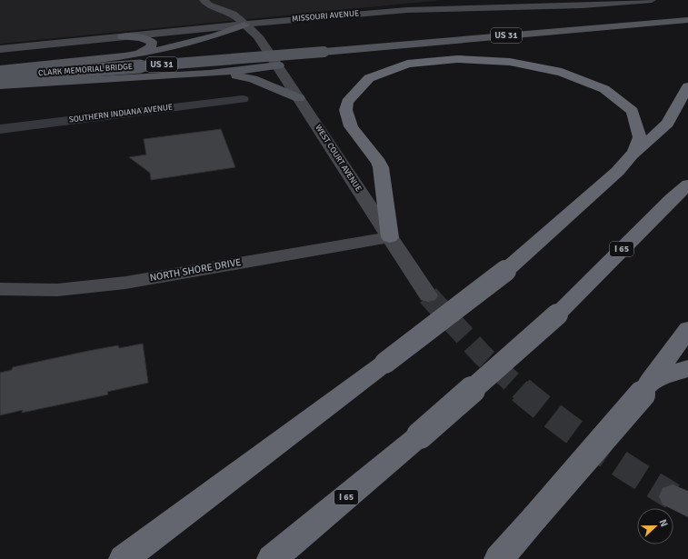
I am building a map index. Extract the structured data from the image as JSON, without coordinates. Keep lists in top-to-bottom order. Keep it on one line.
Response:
{"streets":{"highway":["I 65"],"main road":["US 31","CLARK MEMORIAL BRIDGE"],"street":["MISSOURI AVENUE","SOUTHERN INDIANA AVENUE","WEST COURT AVENUE","NORTH SHORE DRIVE"]},"crossings":[["MISSOURI AVENUE","WEST COURT AVENUE"],["US 31","CLARK MEMORIAL BRIDGE"],["WEST COURT AVENUE","NORTH SHORE DRIVE"]],"north":"right"}
